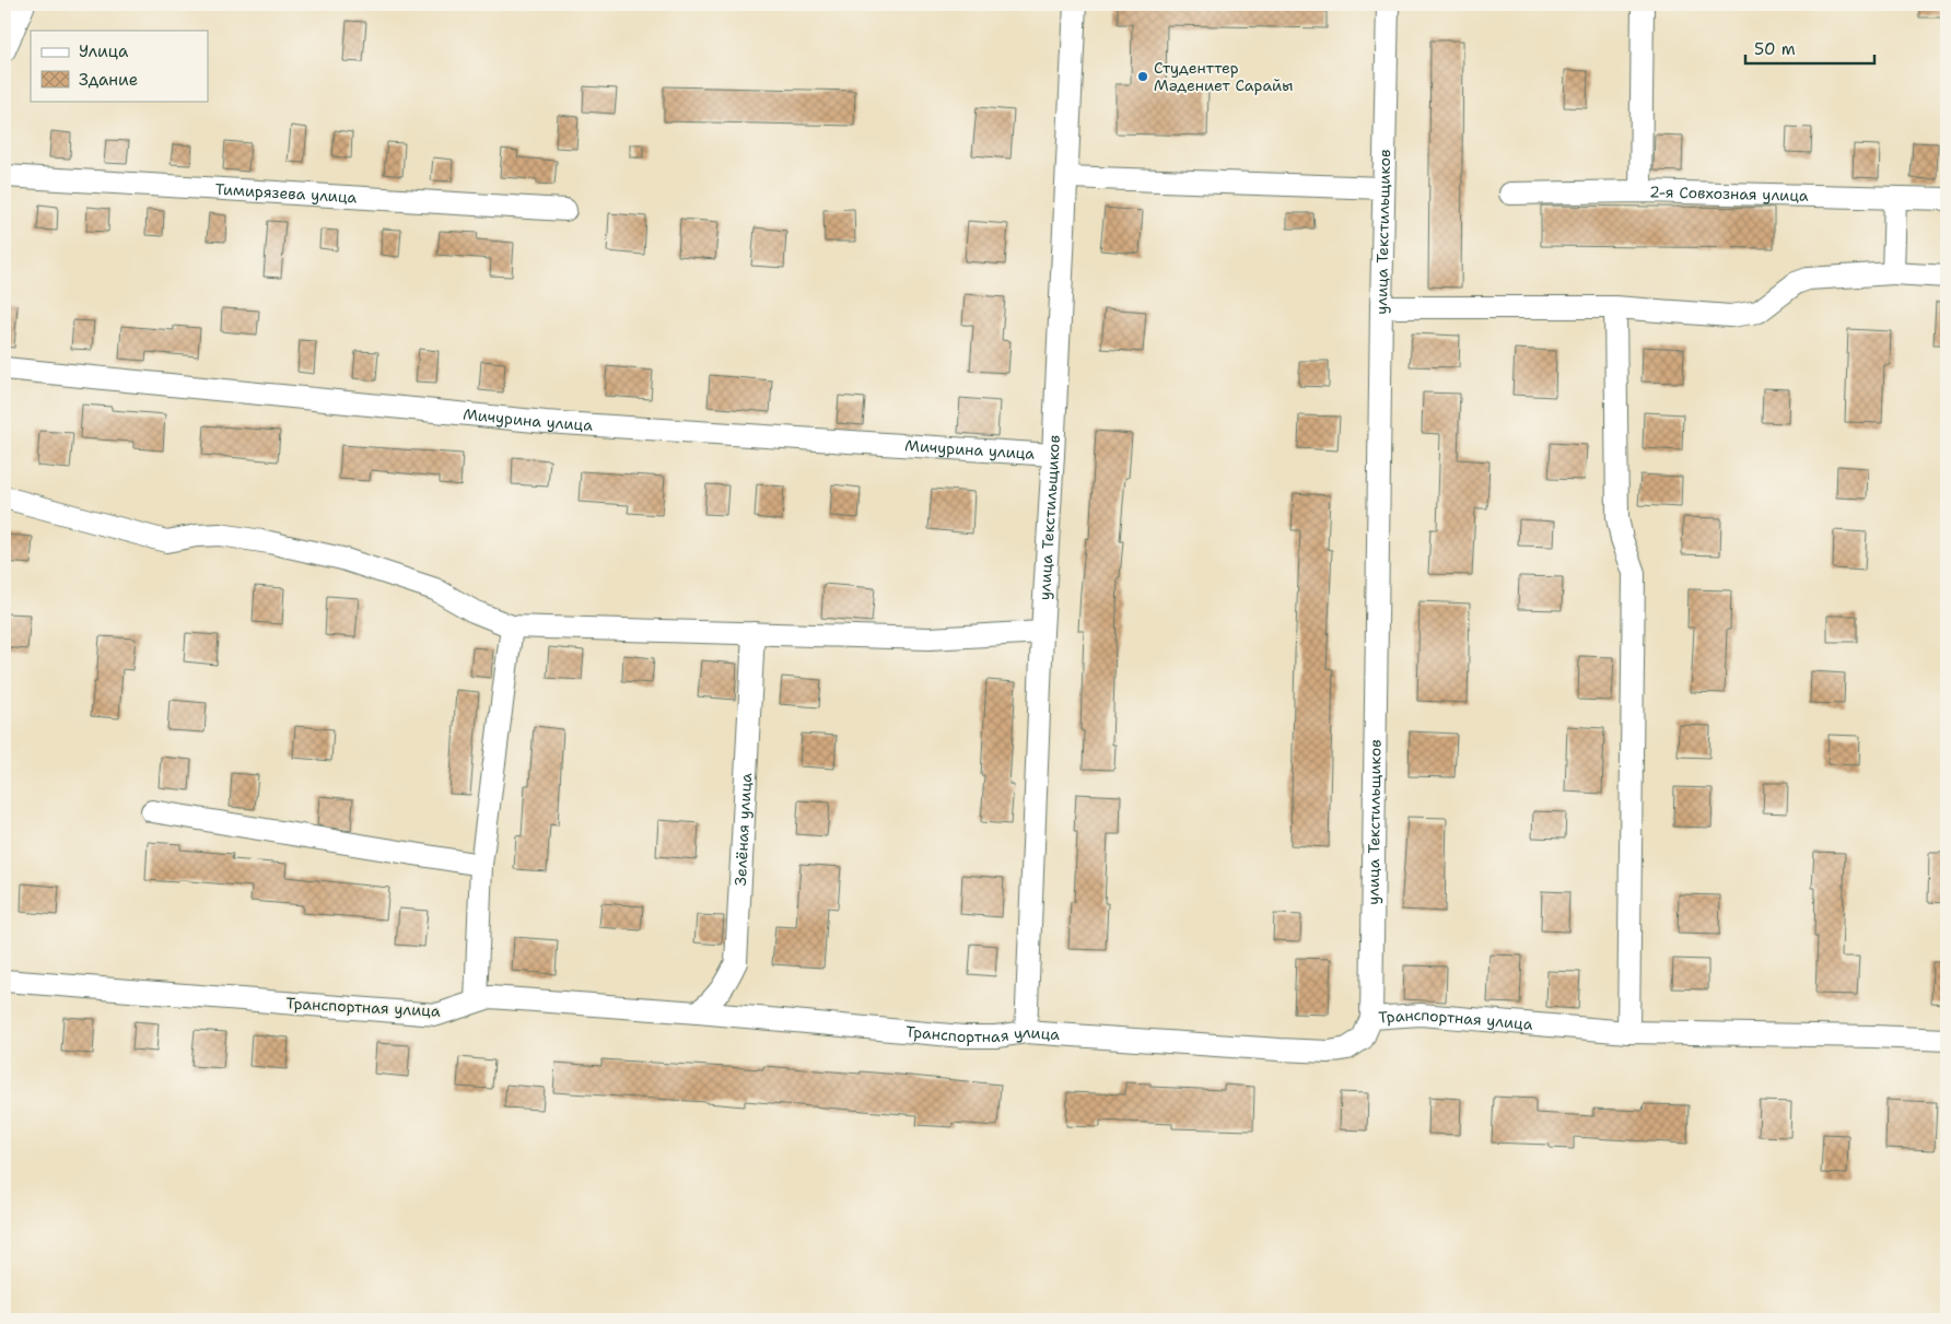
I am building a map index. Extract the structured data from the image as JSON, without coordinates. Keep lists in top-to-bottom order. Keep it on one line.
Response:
{"streets":{"street":["Тимирязева улица","2-я Совхозная улица","улица Текстильщиков","Мичурина улица","Зелёная улица","Транспортная улица"]},"crossings":[["улица Текстильщиков","Мичурина улица"],["улица Текстильщиков","Транспортная улица"],["Зелёная улица","Транспортная улица"]],"places":["Студенттер Мәдениет Сарайы"],"legend":["Улица","Здание"],"scale_bar":"50 m"}
